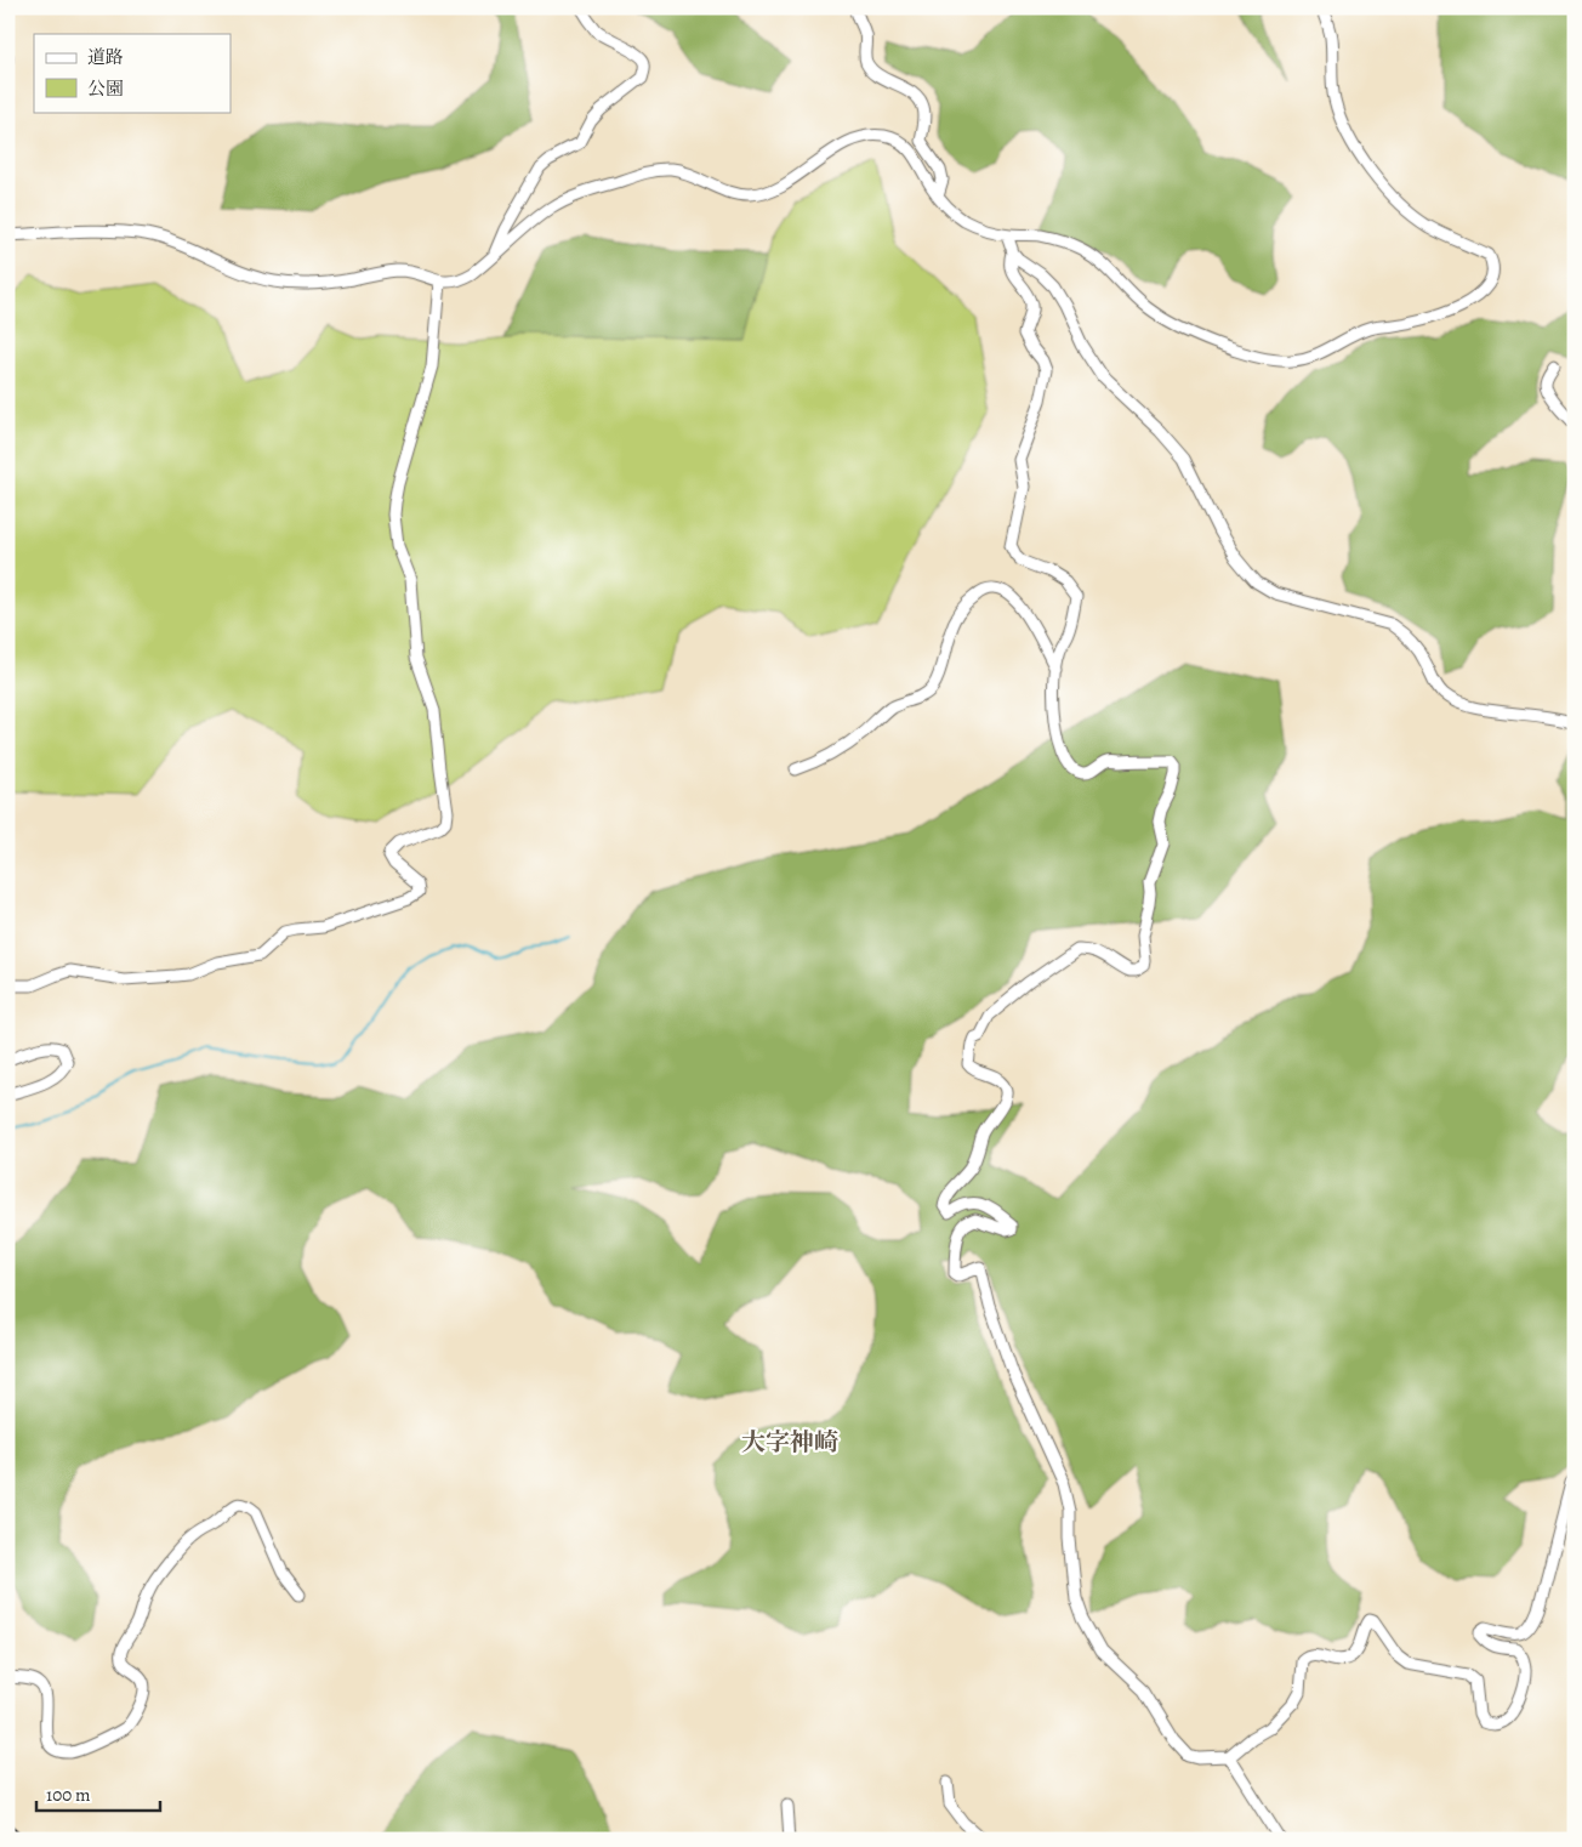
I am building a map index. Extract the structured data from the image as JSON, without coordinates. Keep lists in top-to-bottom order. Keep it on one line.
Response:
{"districts":["大字神崎"],"legend":["道路","公園"],"scale_bar":"100 m"}
